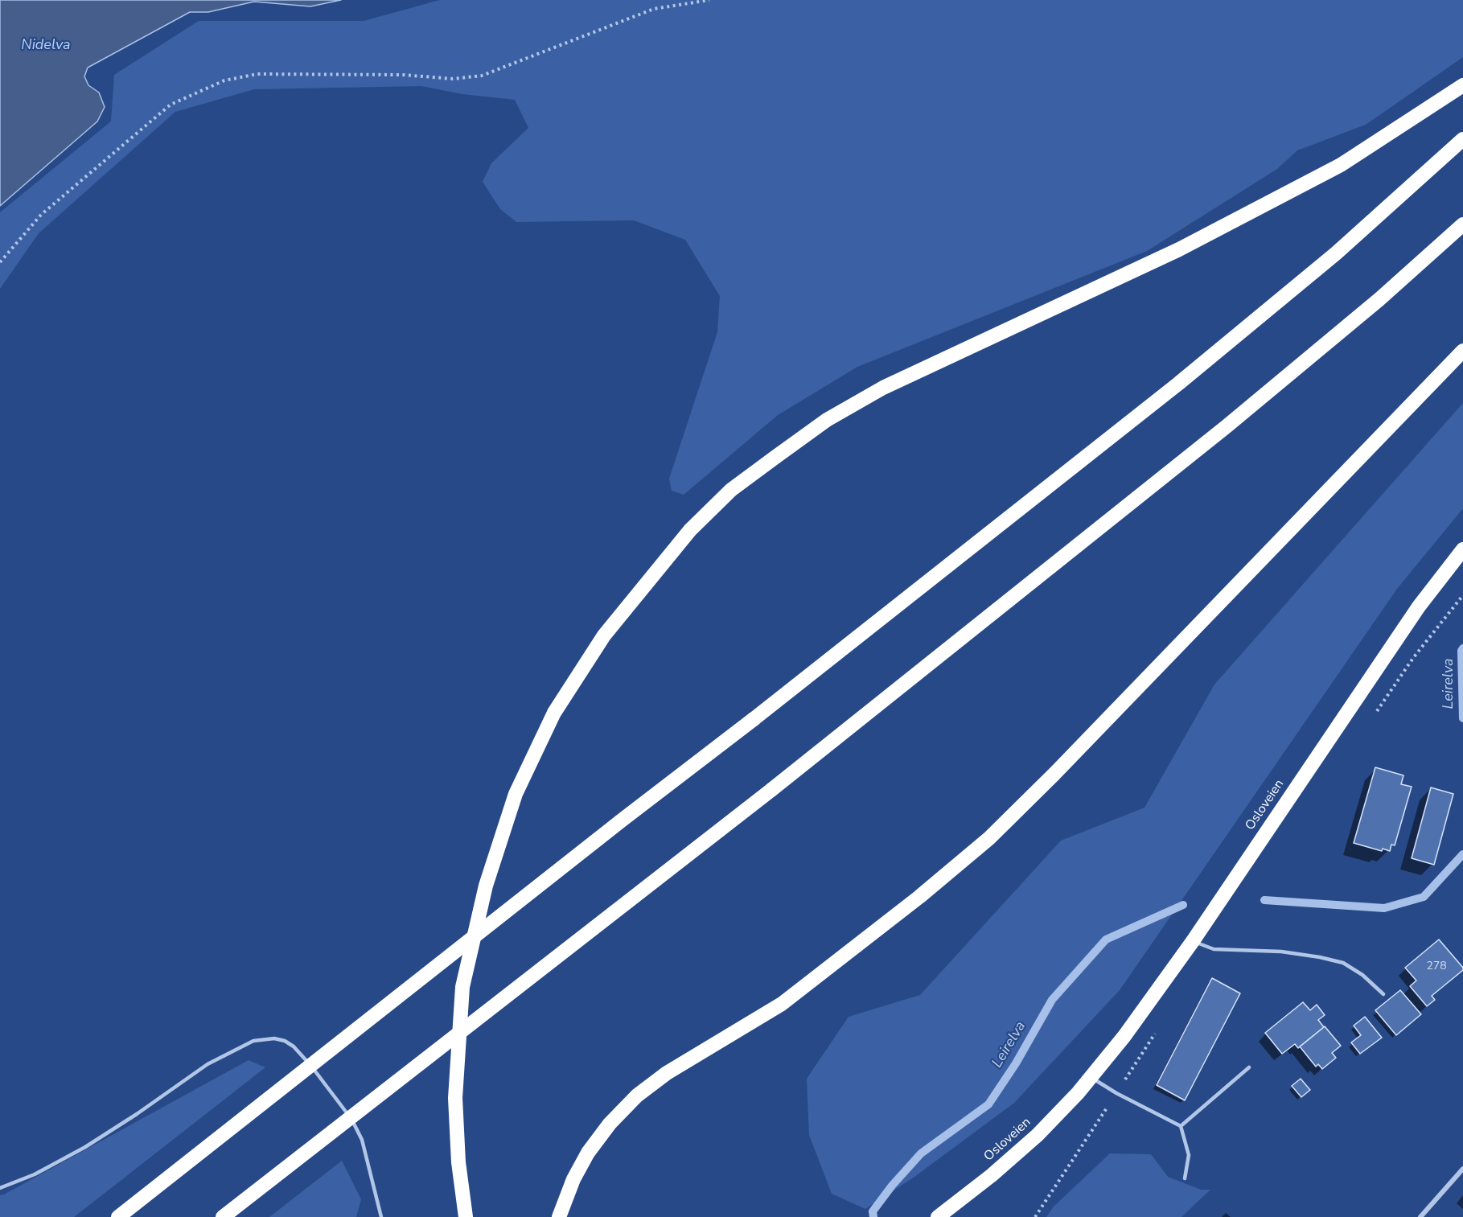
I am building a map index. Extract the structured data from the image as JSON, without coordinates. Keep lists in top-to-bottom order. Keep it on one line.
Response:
{"streets":{"highway":["Osloveien"]},"water":["Nidelva","Leirelva"],"house_numbers":["278"]}
